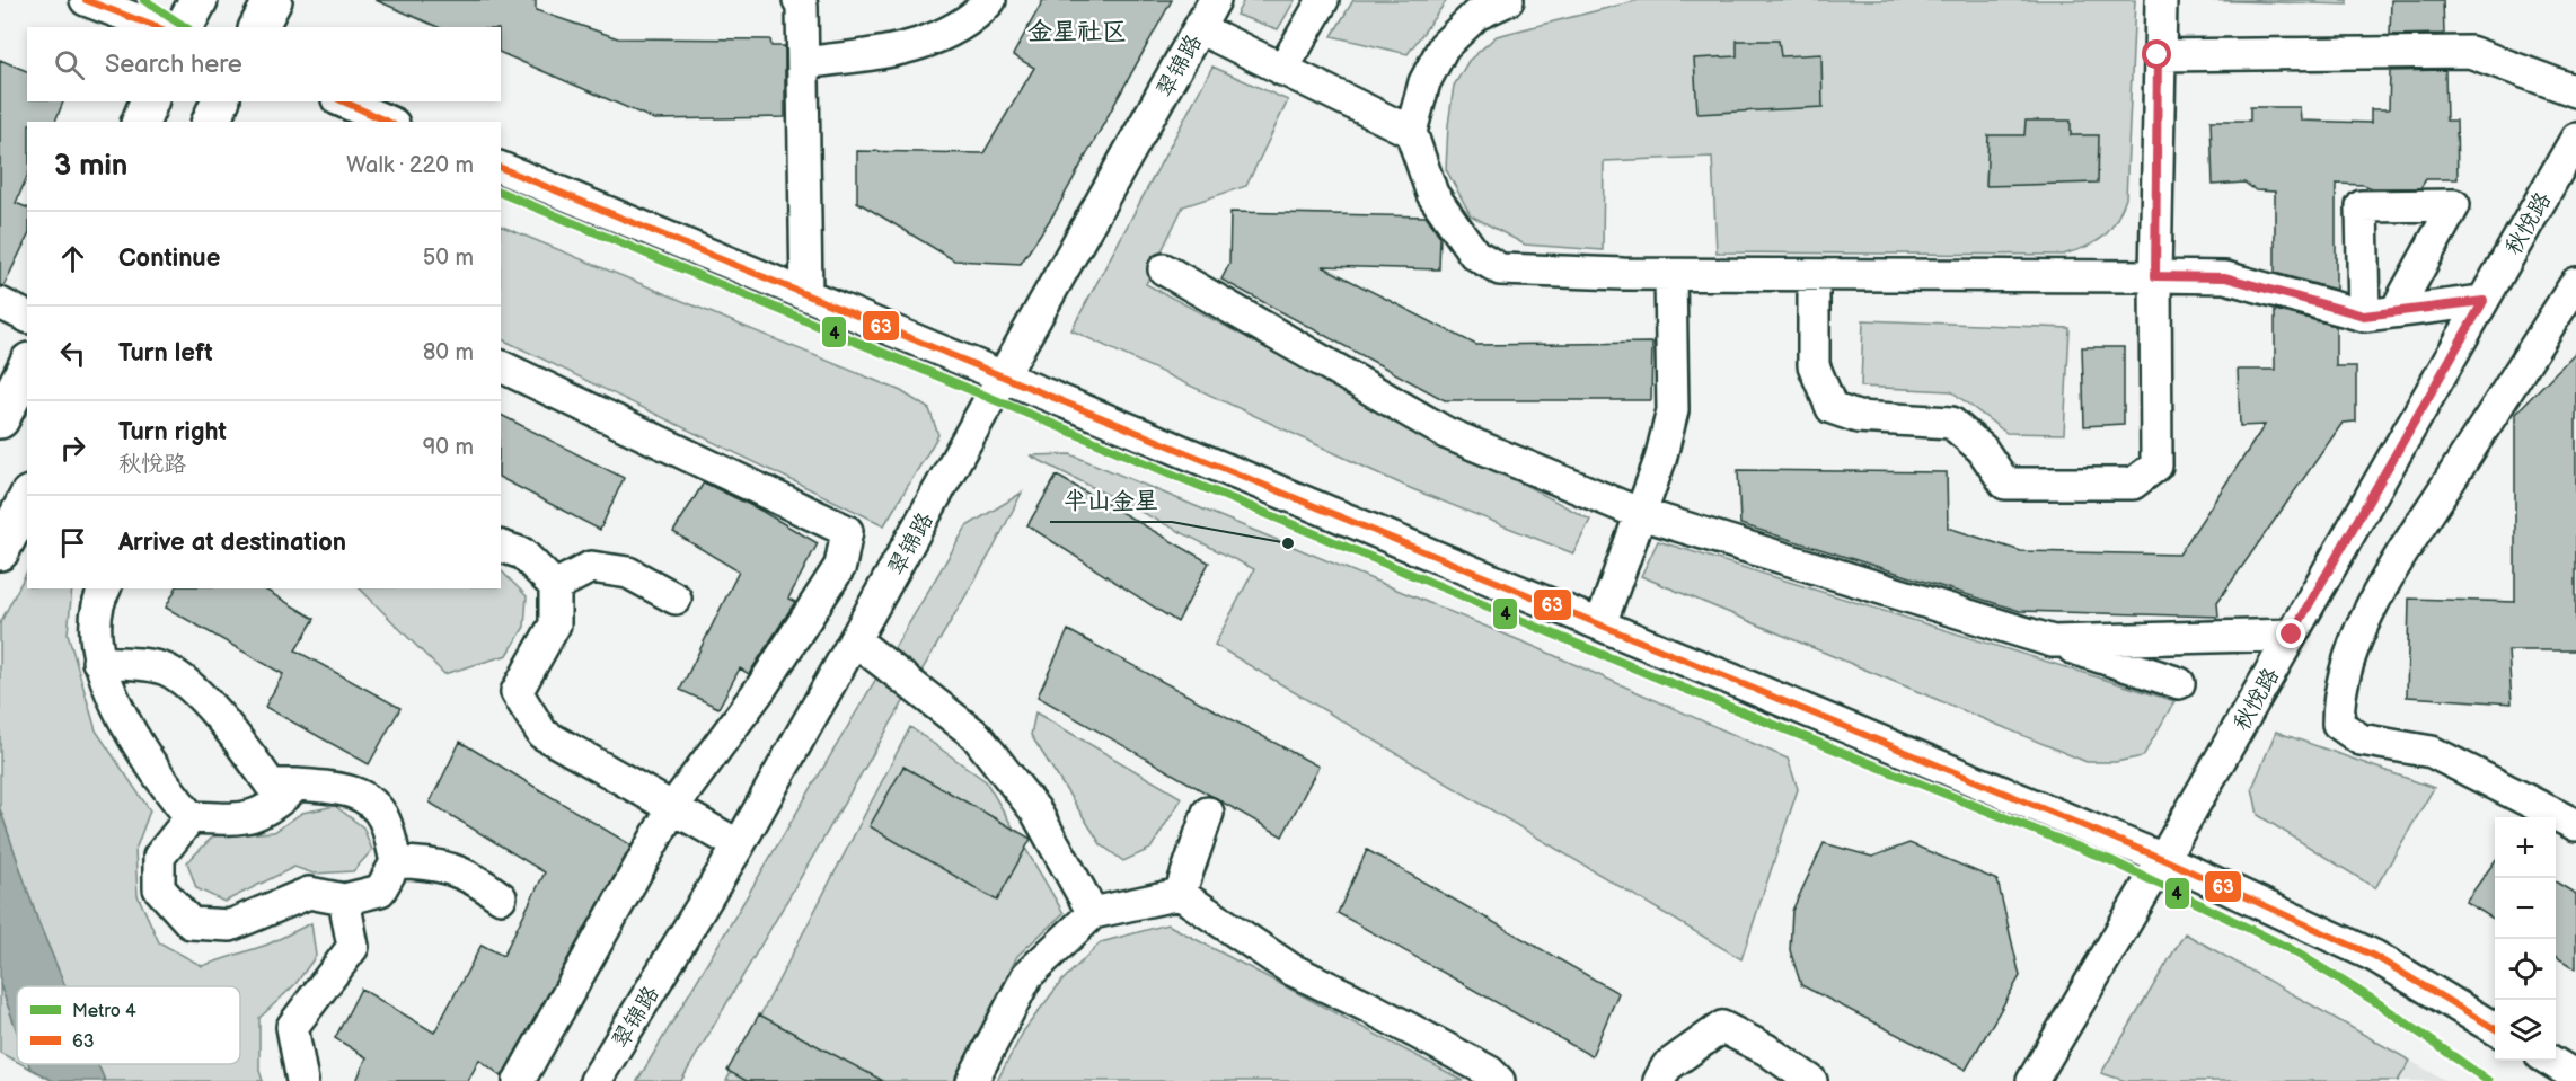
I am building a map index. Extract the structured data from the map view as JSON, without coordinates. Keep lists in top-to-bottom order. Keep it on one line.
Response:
{"streets":{"street":["翠锦路","秋悦路"]},"districts":["金星社区"],"places":["半山金星"],"lines":["metro line 4","transit line 63"],"legend":["Metro 4","63"],"page":{"search":"Search here","heading":["3 min","Walk · 220 m"],"list":[["Continue","50 m"],["Turn left","80 m"],["Turn right","秋悦路","90 m"],"Arrive at destination"],"map_buttons":["+","−"]}}
